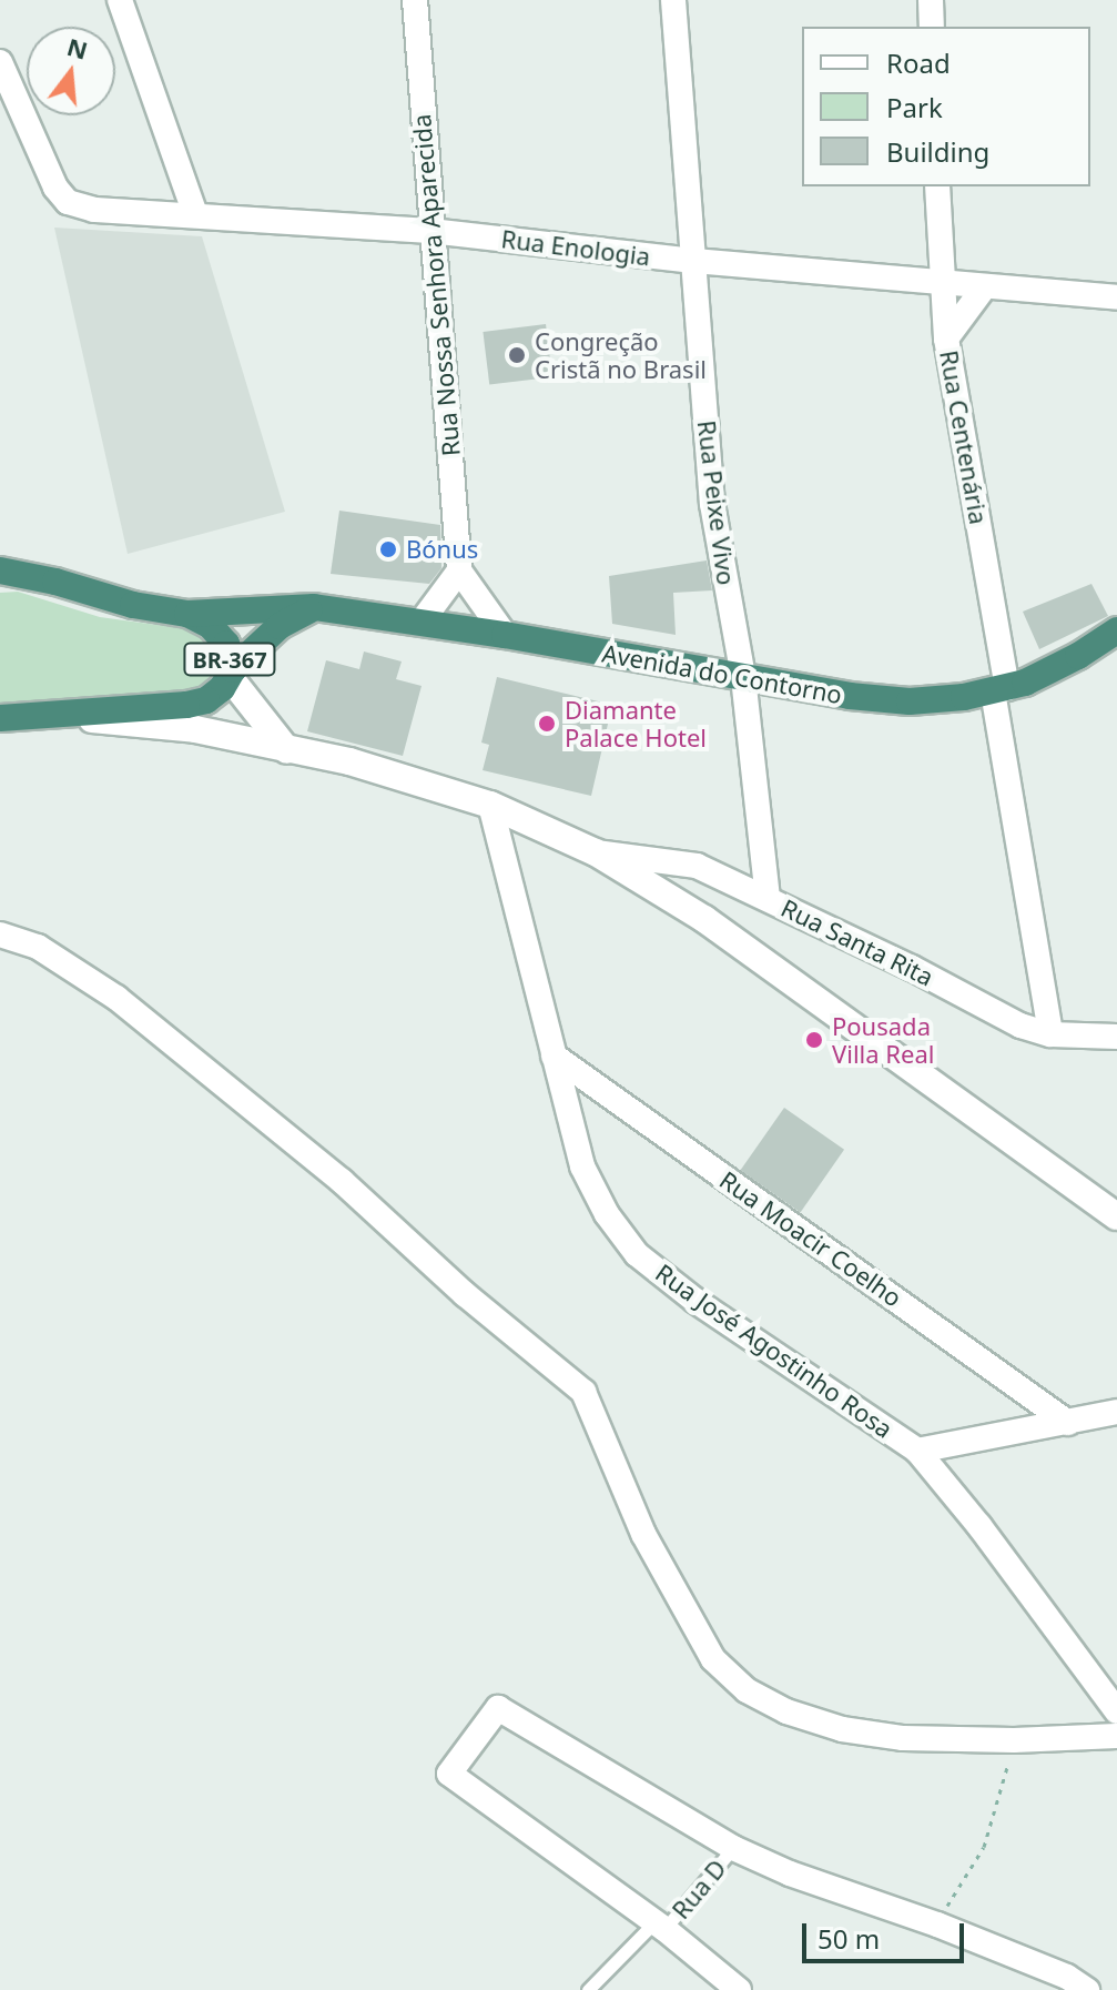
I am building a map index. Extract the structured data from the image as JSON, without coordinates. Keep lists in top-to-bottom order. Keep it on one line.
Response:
{"streets":{"highway":["BR-367","Avenida do Contorno"],"street":["Rua Enologia","Rua Nossa Senhora Aparecida","Rua Centenária","Rua Peixe Vivo","Rua Santa Rita","Rua Moacir Coelho","Rua José Agostinho Rosa"],"lane":["Rua D"]},"crossings":[["Rua Enologia","Rua Nossa Senhora Aparecida"],["Rua Enologia","Rua Centenária"],["Rua Enologia","Rua Peixe Vivo"],["Rua Centenária","Avenida do Contorno"],["Rua Centenária","Rua Santa Rita"],["Rua Peixe Vivo","Avenida do Contorno"],["Rua Peixe Vivo","Rua Santa Rita"],["BR-367","Avenida do Contorno"],["Rua Moacir Coelho","Rua José Agostinho Rosa"]],"places":["Congreção Cristã no Brasil","Bónus","Diamante Palace Hotel","Pousada Villa Real"],"legend":["Road","Park","Building"],"scale_bar":"50 m","north":"top"}
